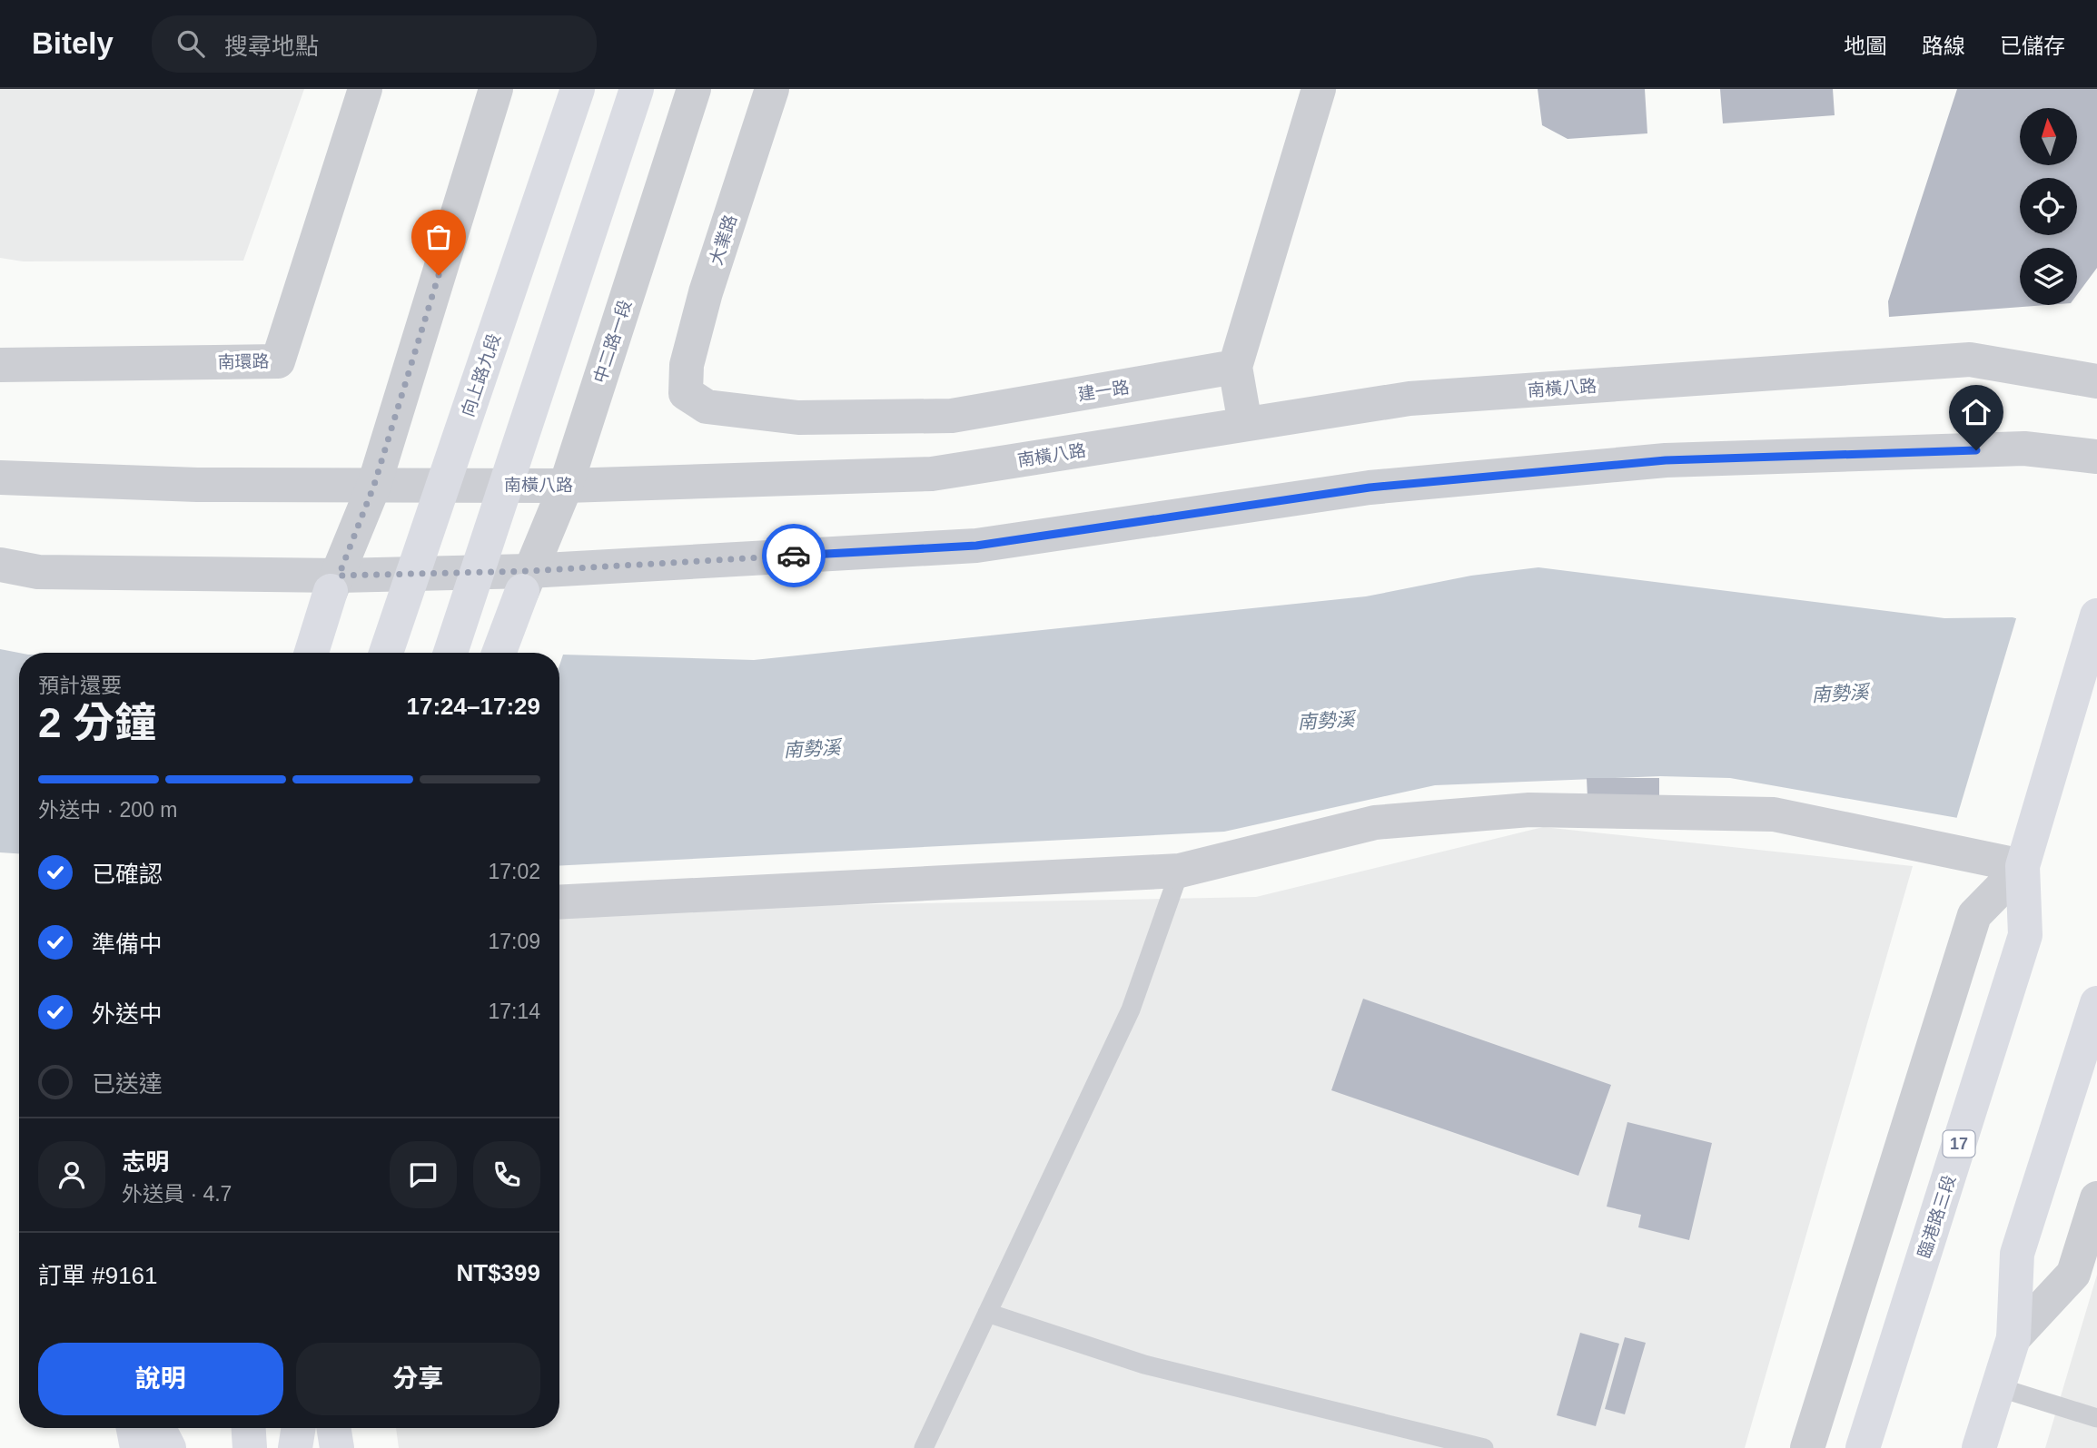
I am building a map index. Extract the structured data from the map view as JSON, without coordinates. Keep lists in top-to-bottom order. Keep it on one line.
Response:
{"streets":{"main road":["向上路九段","17","臨港路三段"],"street":["大業路","中二路一段","南環路","南橫八路","建一路"]},"crossings":[["大業路","建一路"],["中二路一段","南橫八路"],["17","臨港路三段"]],"water":["南勢溪"],"north":"top","page":{"header":"Bitely","search":"搜尋地點","nav":["地圖","路線","已儲存"],"heading":["2 分鐘","預計還要","17:24–17:29"],"panel":["志明","外送員 · 4.7","訂單 #9161","NT$399"],"bar":"外送中 · 200 m","list":[["已確認","17:02"],["準備中","17:09"],["外送中","17:14"],"已送達"],"buttons":["說明","分享"]}}
